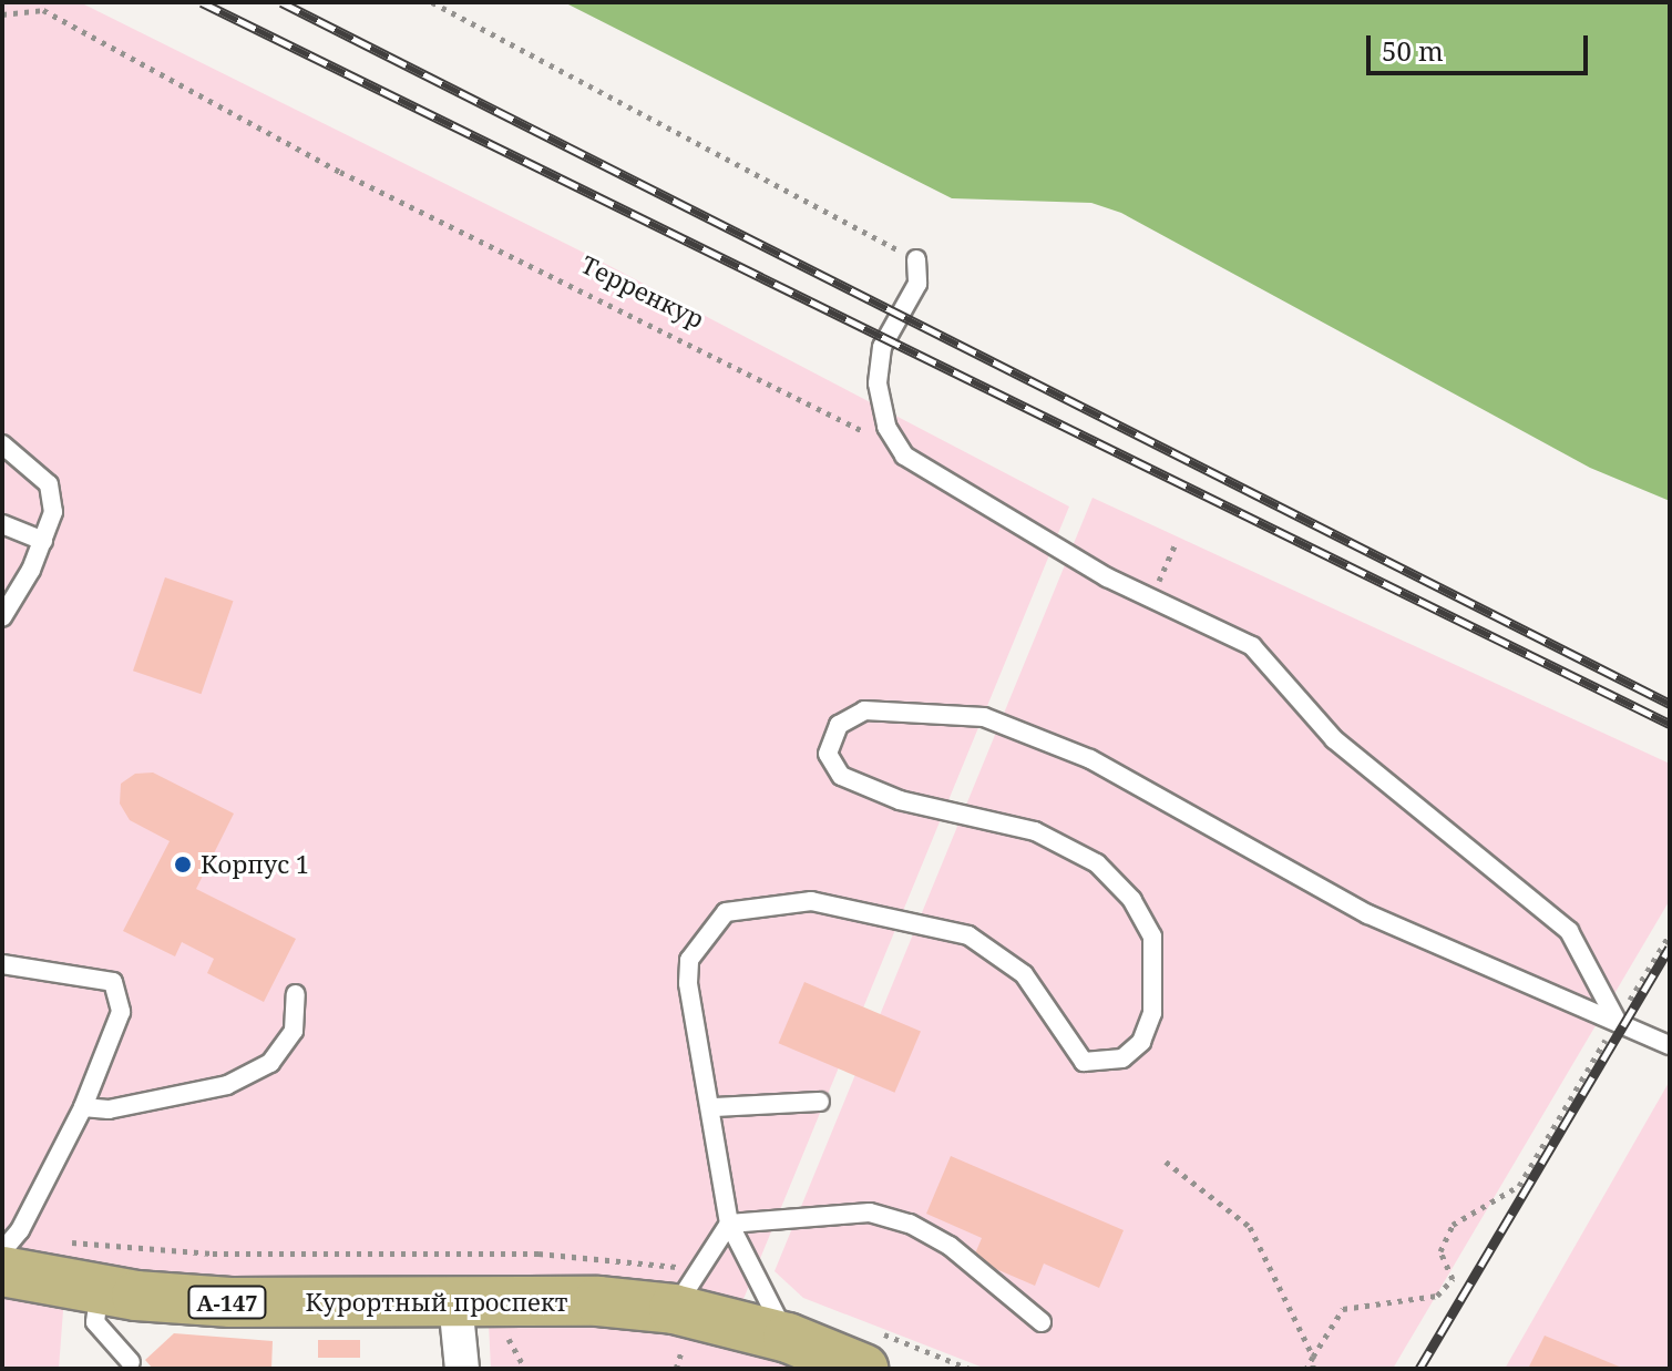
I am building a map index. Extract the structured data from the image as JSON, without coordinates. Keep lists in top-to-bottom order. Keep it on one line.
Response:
{"streets":{"main road":["А-147","Курортный проспект"],"path":["Терренкур"]},"places":["Корпус 1"],"scale_bar":"50 m"}
